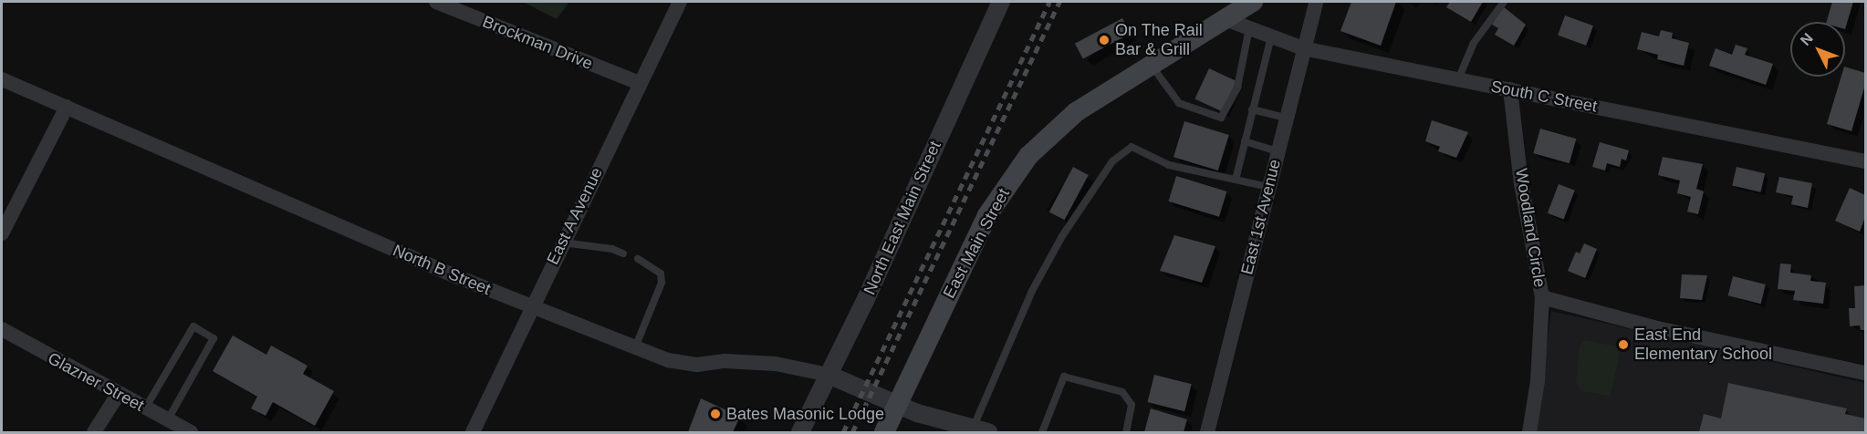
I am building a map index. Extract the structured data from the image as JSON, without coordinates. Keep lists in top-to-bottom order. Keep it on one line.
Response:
{"streets":{"main road":["East Main Street"],"street":["Brockman Drive","South C Street","East A Avenue","East 1st Avenue","North East Main Street","Woodland Circle","North B Street","Glazner Street"]},"crossings":[["Brockman Drive","East A Avenue"],["South C Street","East 1st Avenue"],["South C Street","Woodland Circle"],["South C Street","East Main Street"],["East A Avenue","North B Street"],["North East Main Street","North B Street"],["East Main Street","North B Street"]],"places":["On The Rail Bar & Grill","East End Elementary School","Bates Masonic Lodge"],"north":"top left"}
